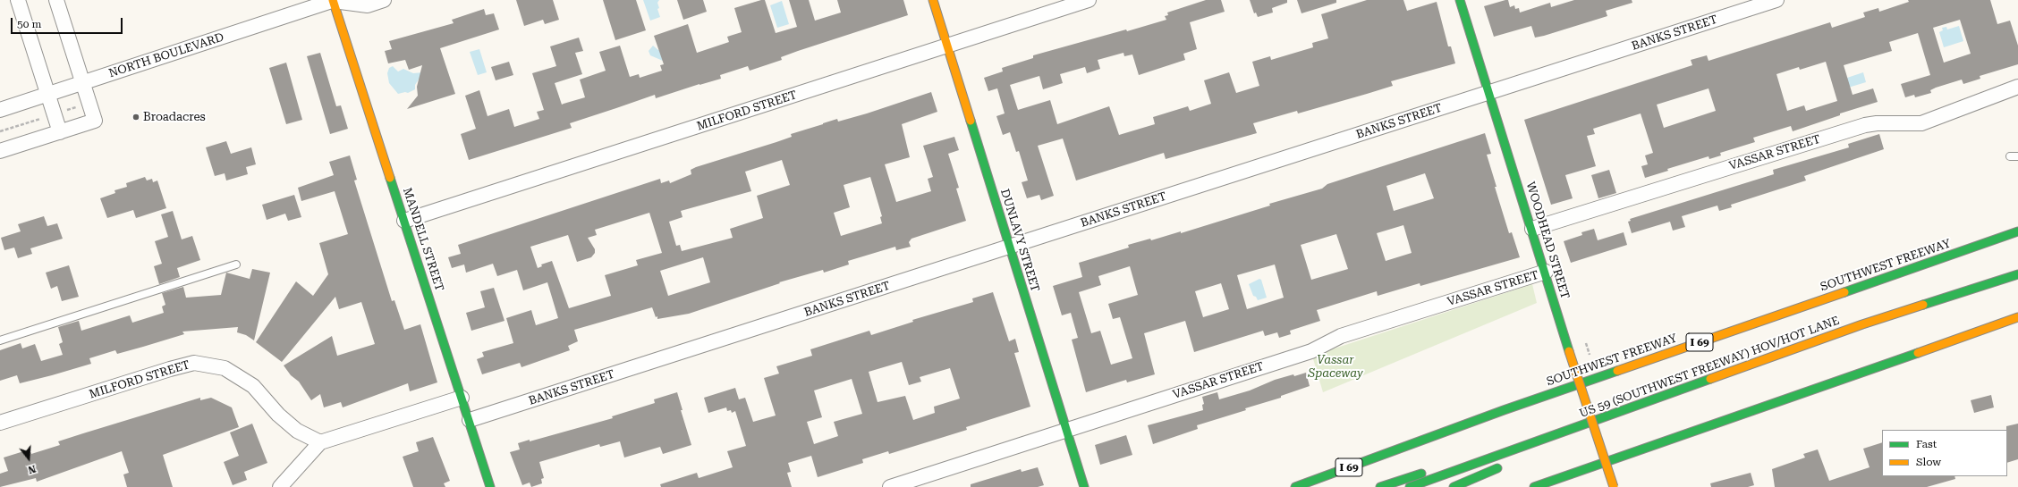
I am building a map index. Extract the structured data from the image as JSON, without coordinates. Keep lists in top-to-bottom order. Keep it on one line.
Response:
{"streets":{"main road":["MANDELL STREET","DUNLAVY STREET","WOODHEAD STREET","SOUTHWEST FREEWAY","I 69","US 59 (SOUTHWEST FREEWAY) HOV/HOT LANE"],"street":["BANKS STREET","NORTH BOULEVARD","MILFORD STREET","VASSAR STREET"]},"crossings":[["BANKS STREET","MANDELL STREET"],["BANKS STREET","DUNLAVY STREET"],["BANKS STREET","WOODHEAD STREET"],["NORTH BOULEVARD","MANDELL STREET"],["MILFORD STREET","MANDELL STREET"],["MILFORD STREET","DUNLAVY STREET"],["VASSAR STREET","DUNLAVY STREET"],["VASSAR STREET","WOODHEAD STREET"]],"parks":["Vassar Spaceway"],"places":["Broadacres"],"legend":["Fast","Slow"],"scale_bar":"50 m","north":"bottom"}
